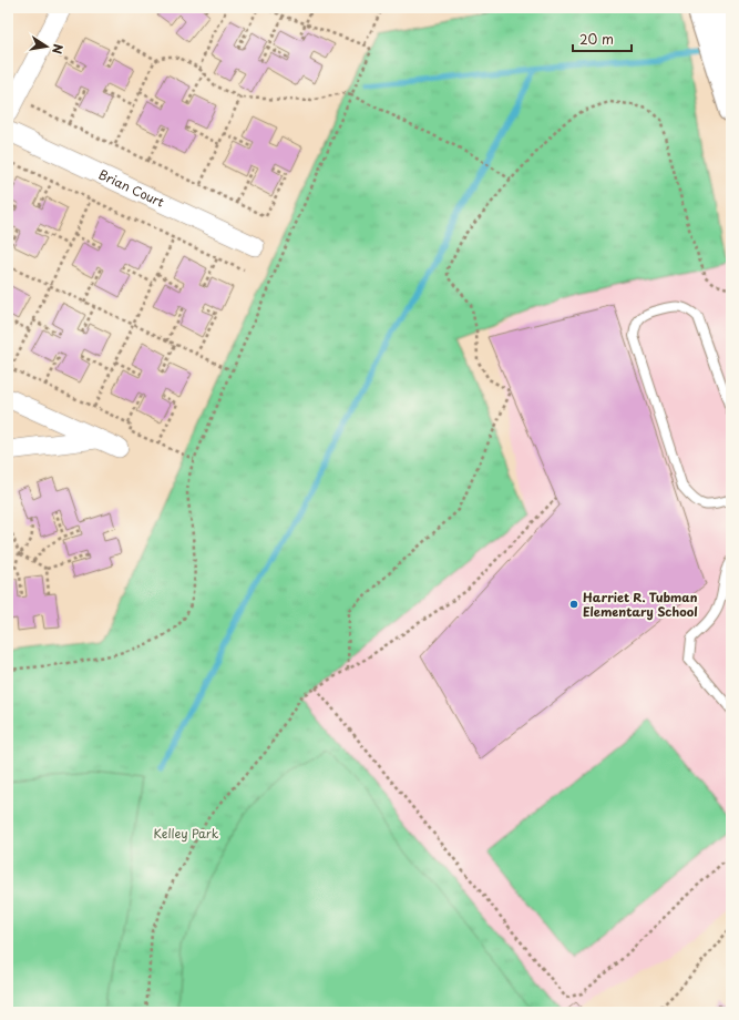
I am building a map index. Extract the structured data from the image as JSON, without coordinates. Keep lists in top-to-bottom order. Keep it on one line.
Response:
{"streets":{"street":["Brian Court"]},"parks":["Kelley Park"],"places":["Harriet R. Tubman Elementary School"],"scale_bar":"20 m","north":"right"}
